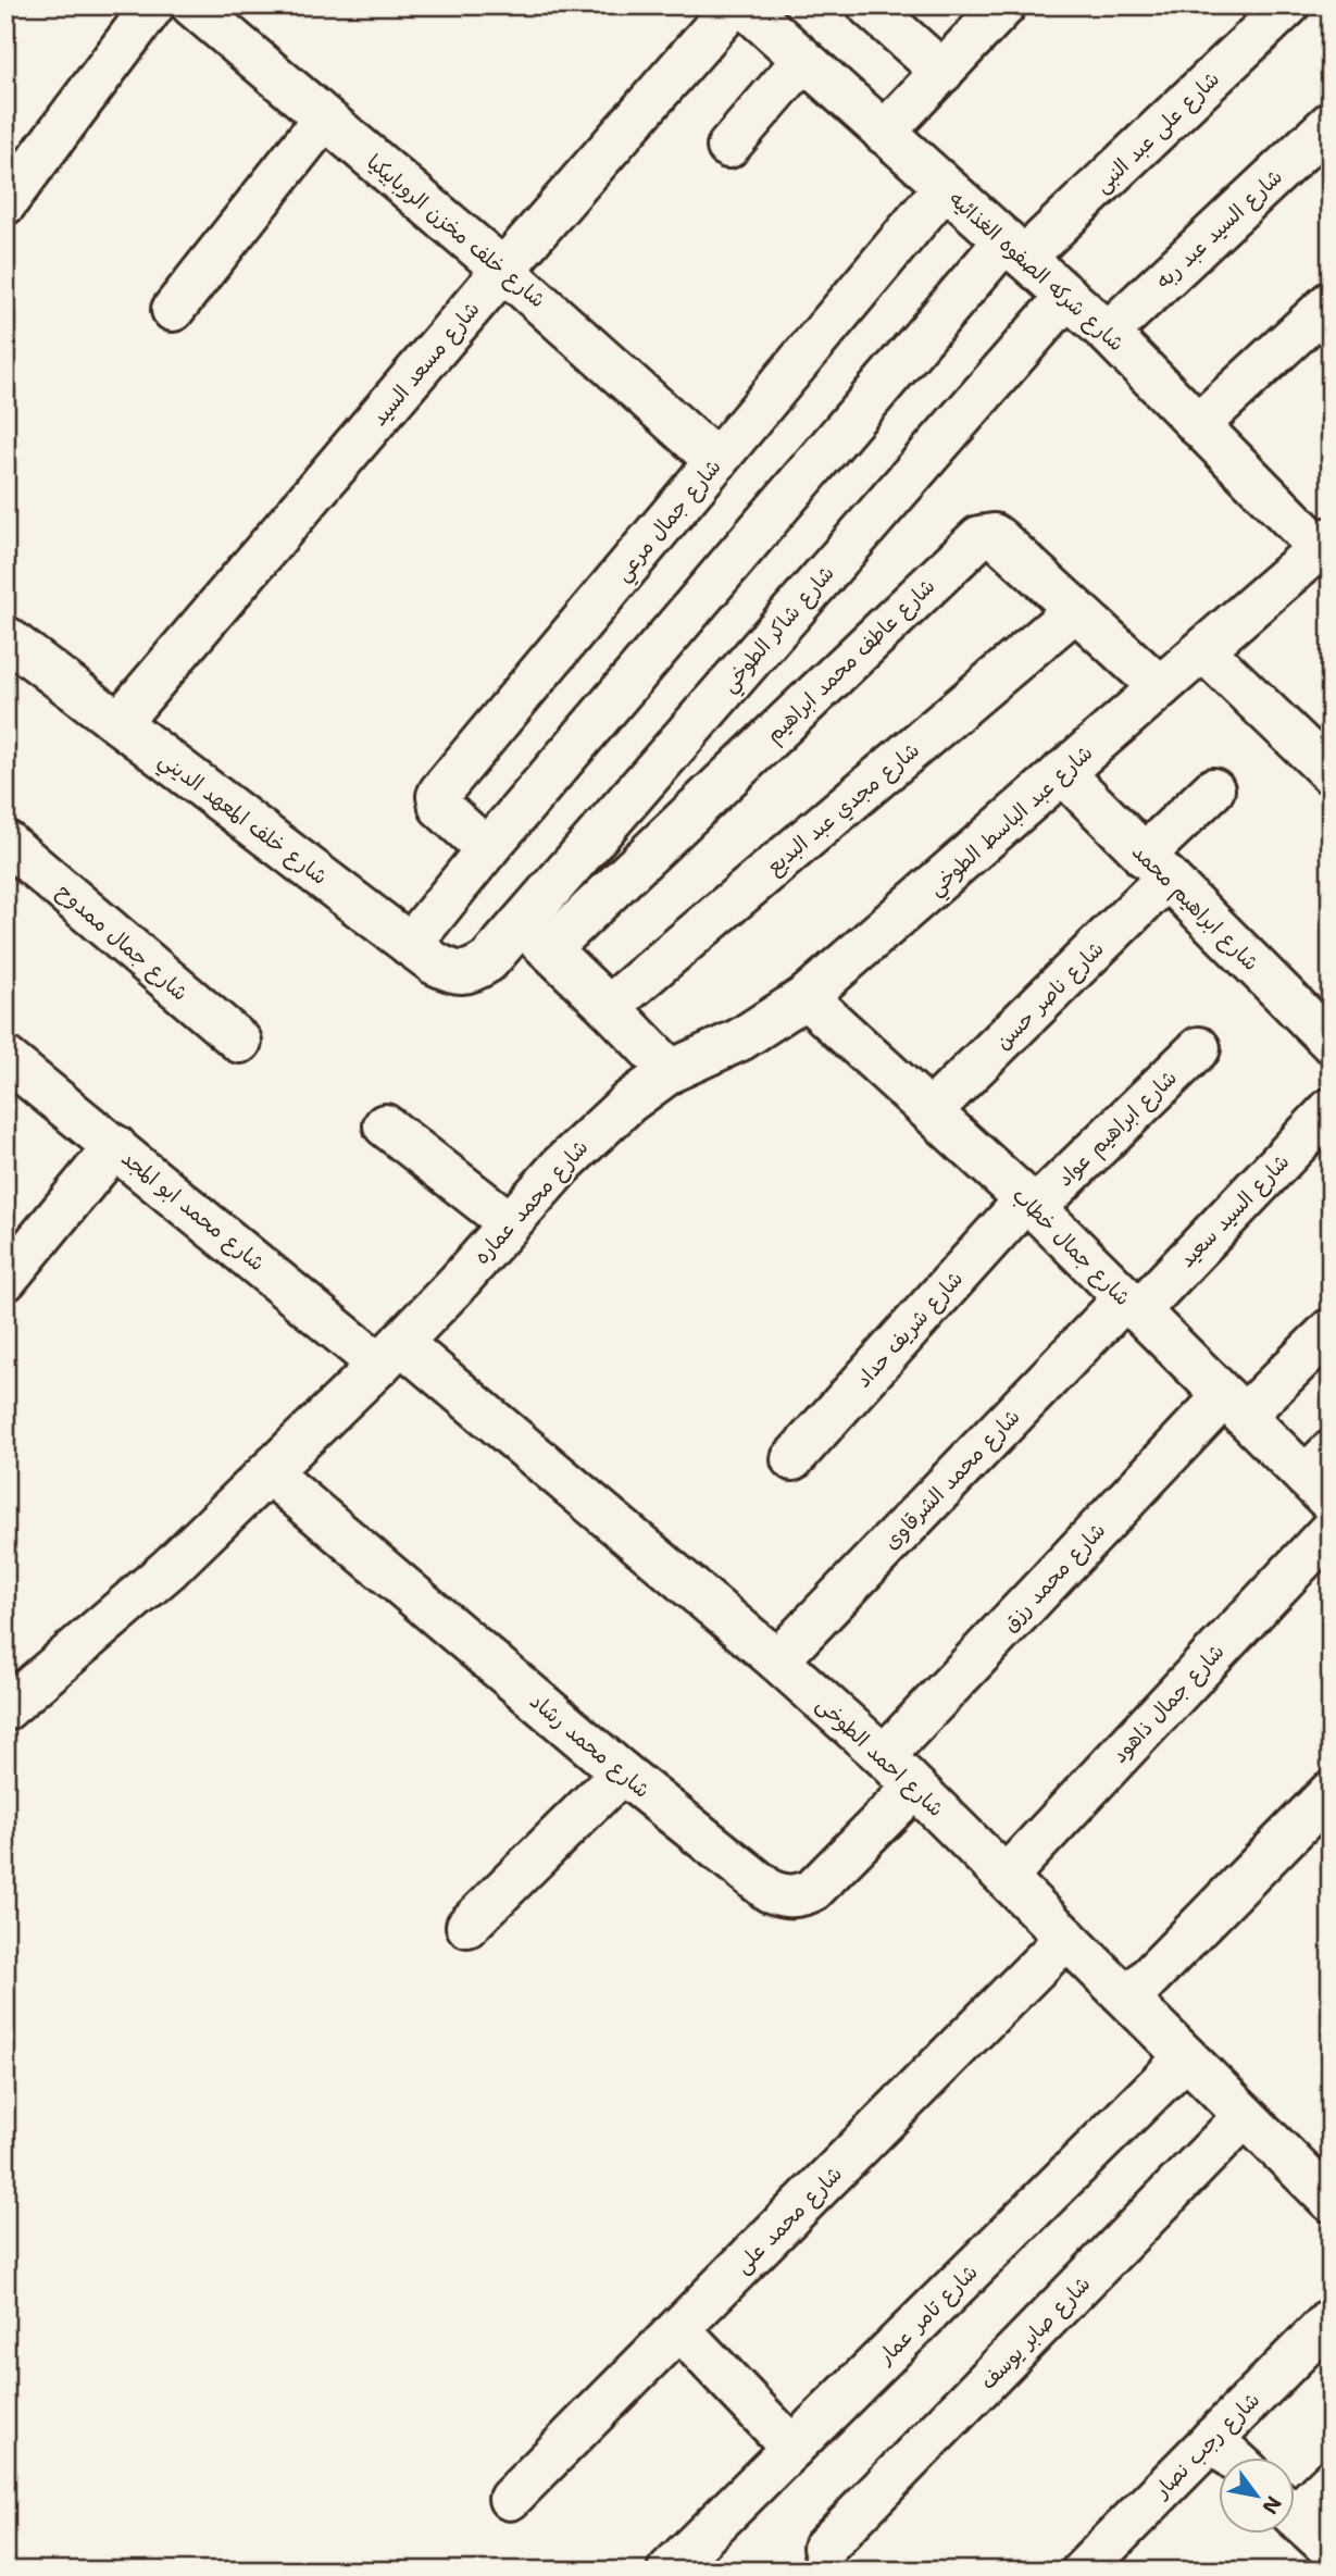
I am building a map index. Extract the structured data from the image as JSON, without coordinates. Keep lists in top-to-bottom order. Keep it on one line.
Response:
{"streets":{"street":["شارع على عبد النبى","شارع السيد عبد ربه","شارع خلف مخزن الروبابيكيا","شارع شركه الصفوه الغذائيه","شارع مسعد السيد","شارع جمال مرعي","شارع شاكر الطوخي","شارع عاطف محمد ابراهيم","شارع مجدي عبد البديع","شارع خلف المعهد الديني","شارع عبد الباسط الطوخي","شارع ابراهيم محمد","شارع جمال ممدوح","شارع ناصر حسن","شارع ابراهيم عواد","شارع محمد عماره","شارع محمد ابو المجد","شارع السيد سعيد","شارع جمال خطاب","شارع شريف حداد","شارع محمد الشرقاوى","شارع محمد رزق","شارع جمال ذاهود","شارع محمد رشاد","شارع احمد الطوخى","شارع محمد على","شارع تامر عمار","شارع صابر يوسف","شارع رجب نصار"]},"crossings":[["شارع على عبد النبى","شارع شركه الصفوه الغذائيه"],["شارع على عبد النبى","شارع جمال مرعي"],["شارع على عبد النبى","شارع خلف المعهد الديني"],["شارع السيد عبد ربه","شارع شركه الصفوه الغذائيه"],["شارع خلف مخزن الروبابيكيا","شارع مسعد السيد"],["شارع خلف مخزن الروبابيكيا","شارع جمال مرعي"],["شارع شركه الصفوه الغذائيه","شارع جمال مرعي"],["شارع شركه الصفوه الغذائيه","شارع شاكر الطوخي"],["شارع شركه الصفوه الغذائيه","شارع عبد الباسط الطوخي"],["شارع مسعد السيد","شارع خلف المعهد الديني"],["شارع شاكر الطوخي","شارع عاطف محمد ابراهيم"],["شارع شاكر الطوخي","شارع خلف المعهد الديني"],["شارع عاطف محمد ابراهيم","شارع مجدي عبد البديع"],["شارع عاطف محمد ابراهيم","شارع عبد الباسط الطوخي"],["شارع عبد الباسط الطوخي","شارع ابراهيم محمد"],["شارع عبد الباسط الطوخي","شارع محمد عماره"],["شارع عبد الباسط الطوخي","شارع جمال خطاب"],["شارع ابراهيم محمد","شارع ناصر حسن"],["شارع ناصر حسن","شارع جمال خطاب"],["شارع ابراهيم عواد","شارع جمال خطاب"],["شارع ابراهيم عواد","شارع شريف حداد"],["شارع محمد عماره","شارع محمد ابو المجد"],["شارع محمد عماره","شارع محمد رشاد"],["شارع محمد عماره","شارع احمد الطوخى"],["شارع محمد ابو المجد","شارع احمد الطوخى"],["شارع السيد سعيد","شارع جمال خطاب"],["شارع السيد سعيد","شارع محمد الشرقاوى"],["شارع جمال خطاب","شارع شريف حداد"],["شارع جمال خطاب","شارع محمد الشرقاوى"],["شارع جمال خطاب","شارع محمد رزق"],["شارع محمد الشرقاوى","شارع احمد الطوخى"],["شارع محمد رزق","شارع احمد الطوخى"],["شارع جمال ذاهود","شارع احمد الطوخى"],["شارع محمد رشاد","شارع احمد الطوخى"],["شارع احمد الطوخى","شارع محمد على"],["شارع احمد الطوخى","شارع تامر عمار"],["شارع احمد الطوخى","شارع صابر يوسف"]],"north":"bottom right"}
